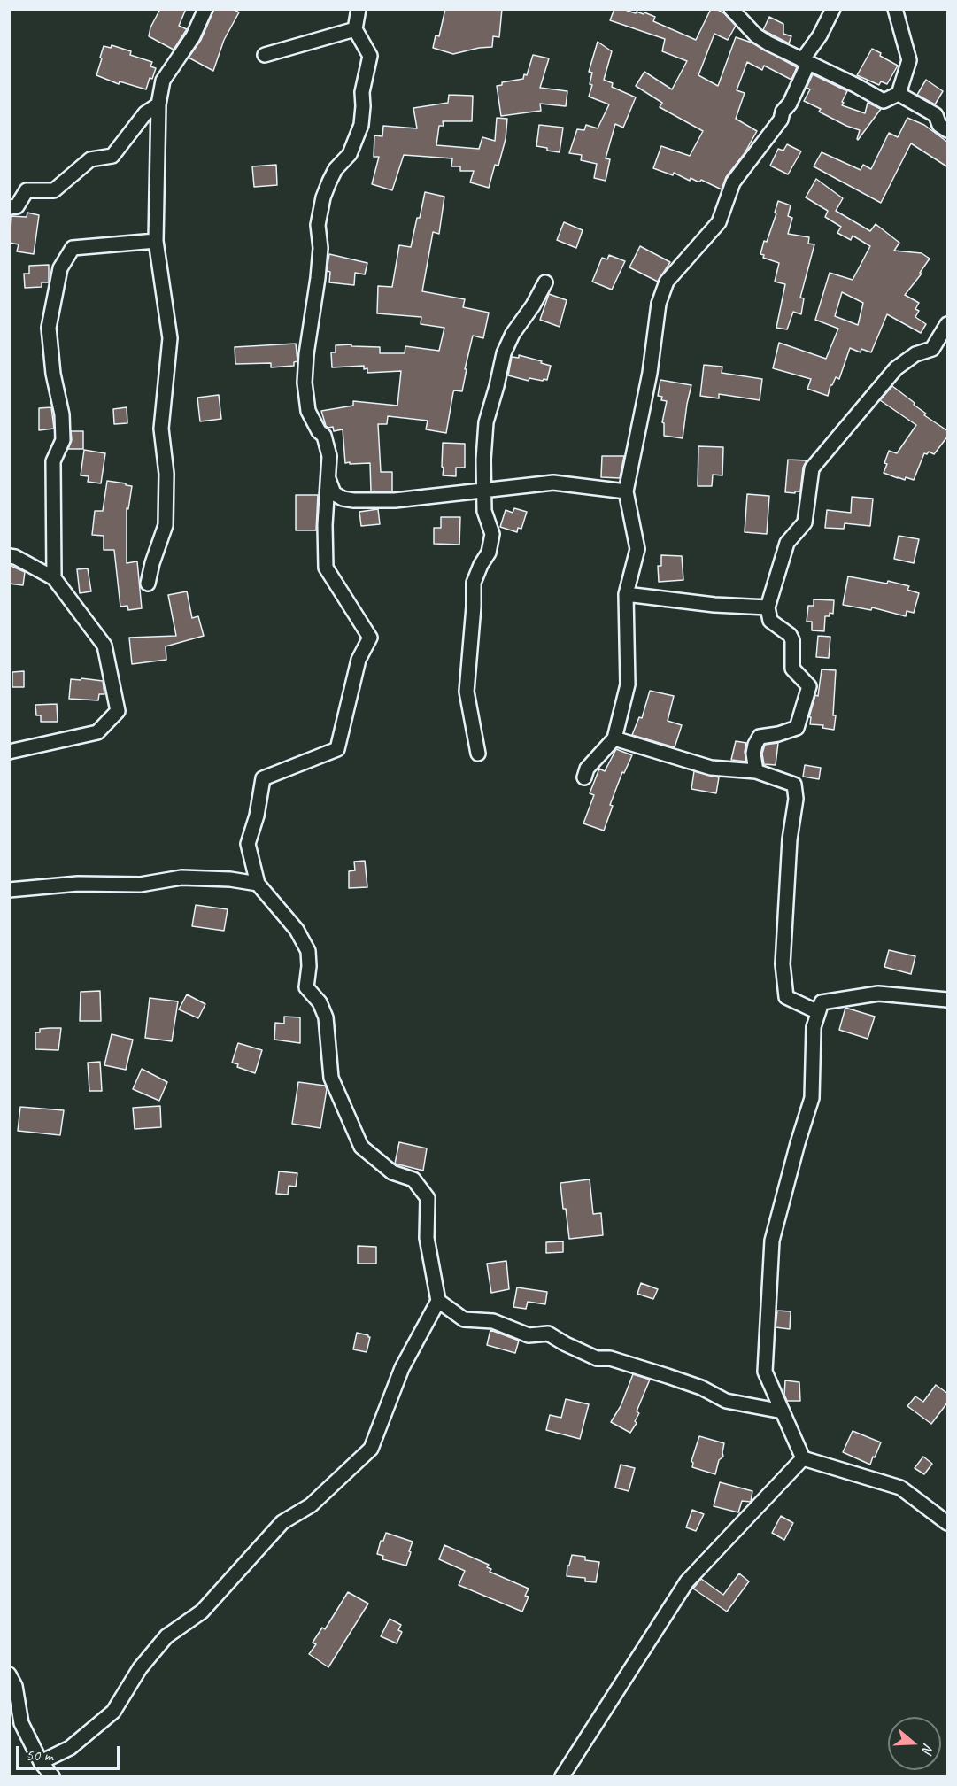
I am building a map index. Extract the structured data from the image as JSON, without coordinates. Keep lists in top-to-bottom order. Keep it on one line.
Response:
{"scale_bar":"50 m","north":"right"}
